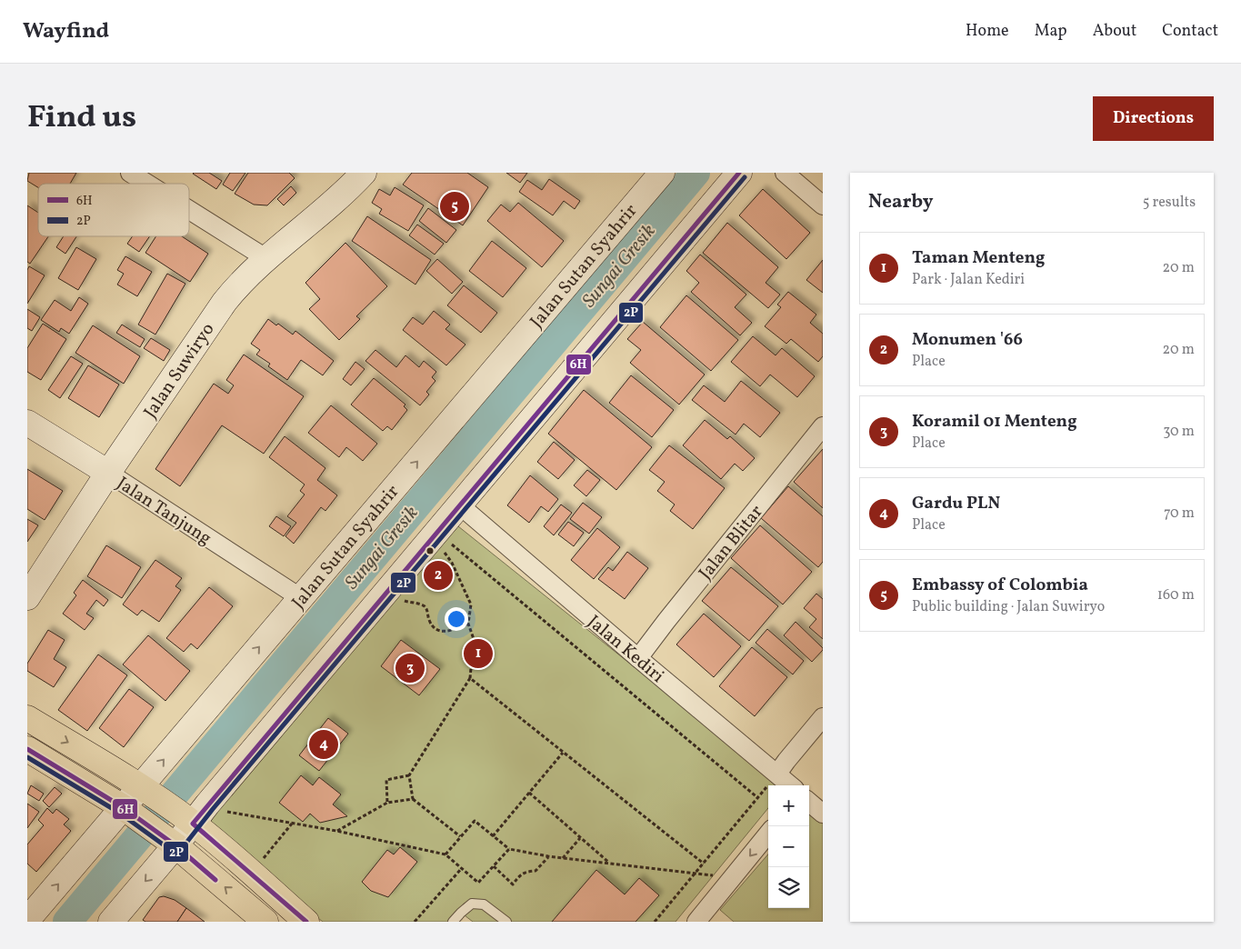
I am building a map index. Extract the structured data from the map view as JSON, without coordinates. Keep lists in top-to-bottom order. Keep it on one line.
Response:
{"streets":{"street":["Jalan Sutan Syahrir","Jalan Suwiryo","Jalan Tanjung","Jalan Blitar","Jalan Kediri"]},"crossings":[["Jalan Sutan Syahrir","Jalan Tanjung"],["Jalan Suwiryo","Jalan Tanjung"],["Jalan Blitar","Jalan Kediri"]],"water":["Sungai Gresik"],"lines":["transit line 6H","transit line 2P"],"legend":["6H","2P"],"page":{"header":"Wayfind","nav":["Home","Map","About","Contact"],"title":"Find us","buttons":"Directions","heading":["Nearby","5 results"],"pins":["5","2","1","3","4"],"list":[{"mark":"1","name":"Taman Menteng","note":"Park · Jalan Kediri","value":"20 m"},{"mark":"2","name":"Monumen '66","note":"Place","value":"20 m"},{"mark":"3","name":"Koramil 01 Menteng","note":"Place","value":"30 m"},{"mark":"4","name":"Gardu PLN","note":"Place","value":"70 m"},{"mark":"5","name":"Embassy of Colombia","note":"Public building · Jalan Suwiryo","value":"160 m"}],"map_buttons":["+","−"]}}
